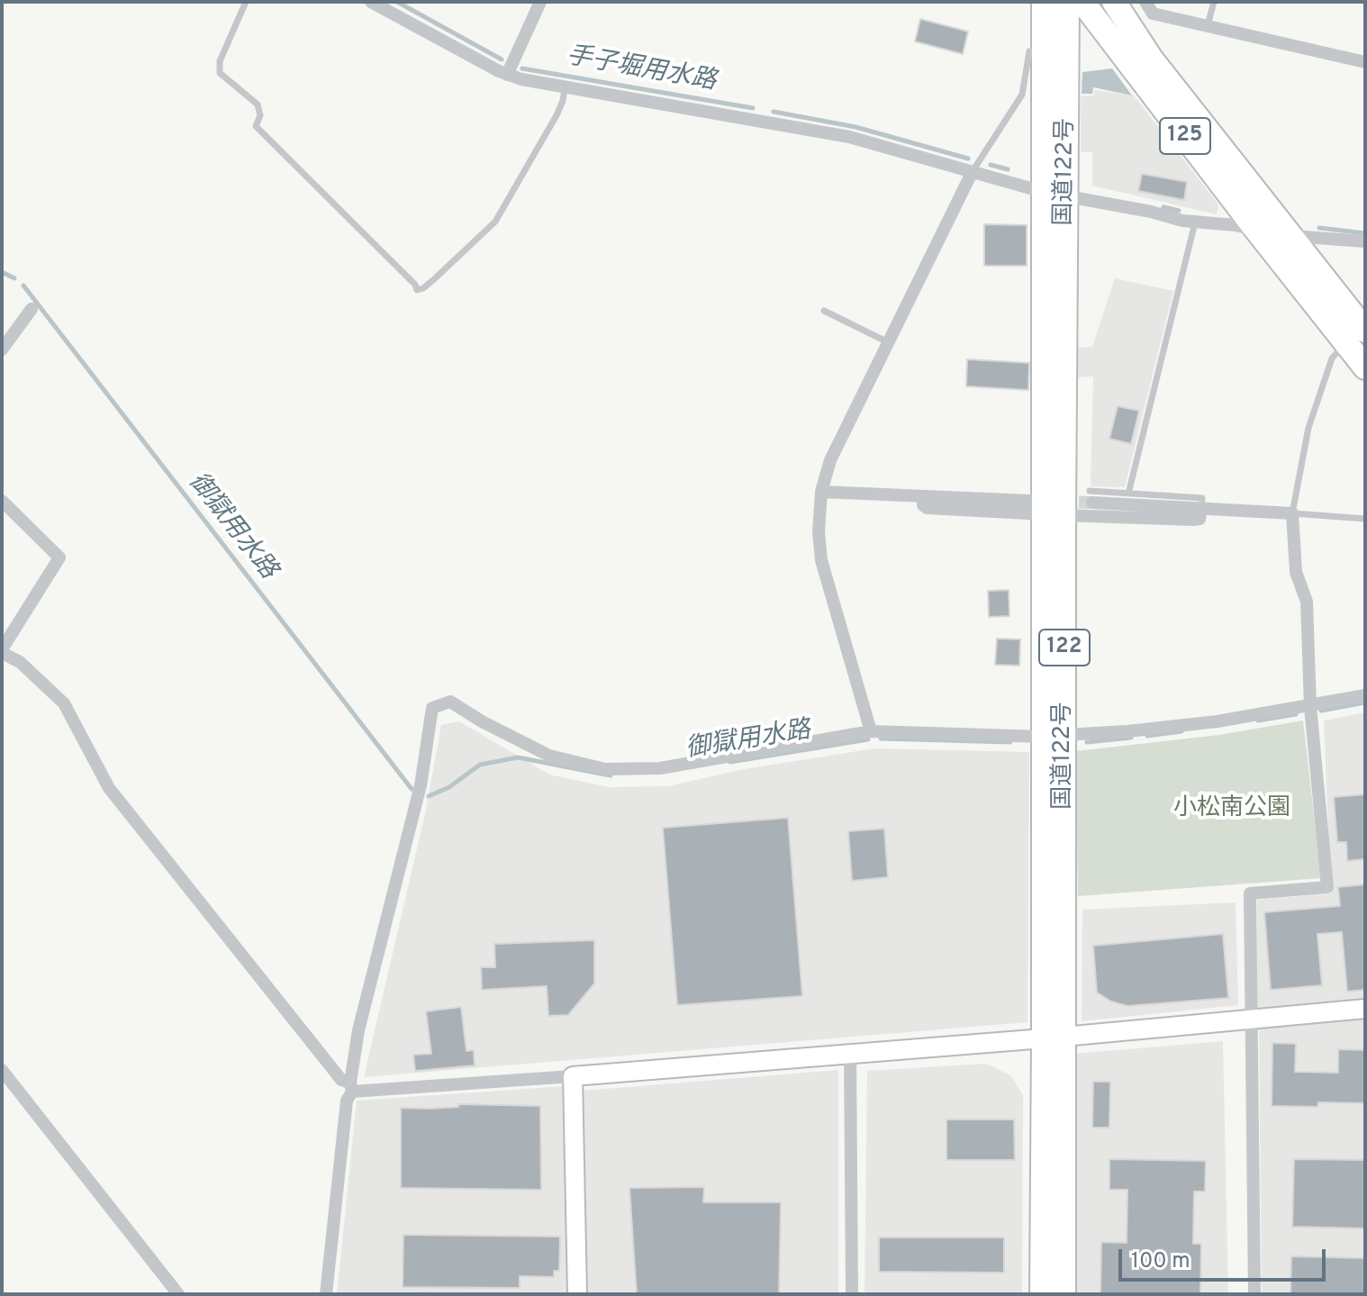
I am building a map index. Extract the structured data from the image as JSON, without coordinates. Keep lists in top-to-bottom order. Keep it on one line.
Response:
{"streets":{"highway":["125","国道122号","122"]},"water":["手子堀用水路","御獄用水路"],"parks":["小松南公園"],"scale_bar":"100 m"}
